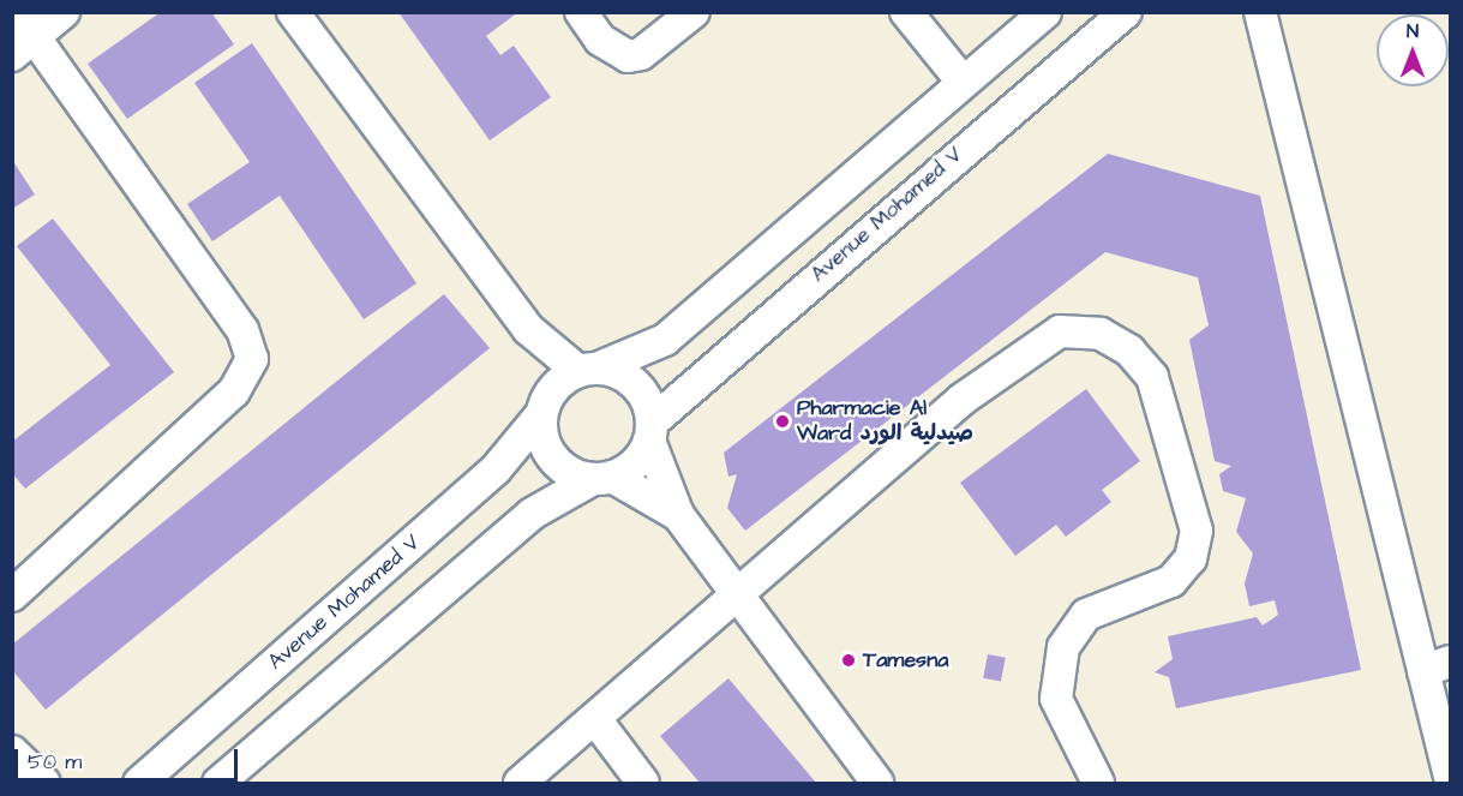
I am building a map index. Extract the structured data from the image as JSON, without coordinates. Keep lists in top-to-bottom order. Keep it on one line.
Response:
{"streets":{"street":["Avenue Mohamed V"]},"places":["Pharmacie Al Ward صيدلية الورد","Tamesna"],"scale_bar":"50 m","north":"top"}
